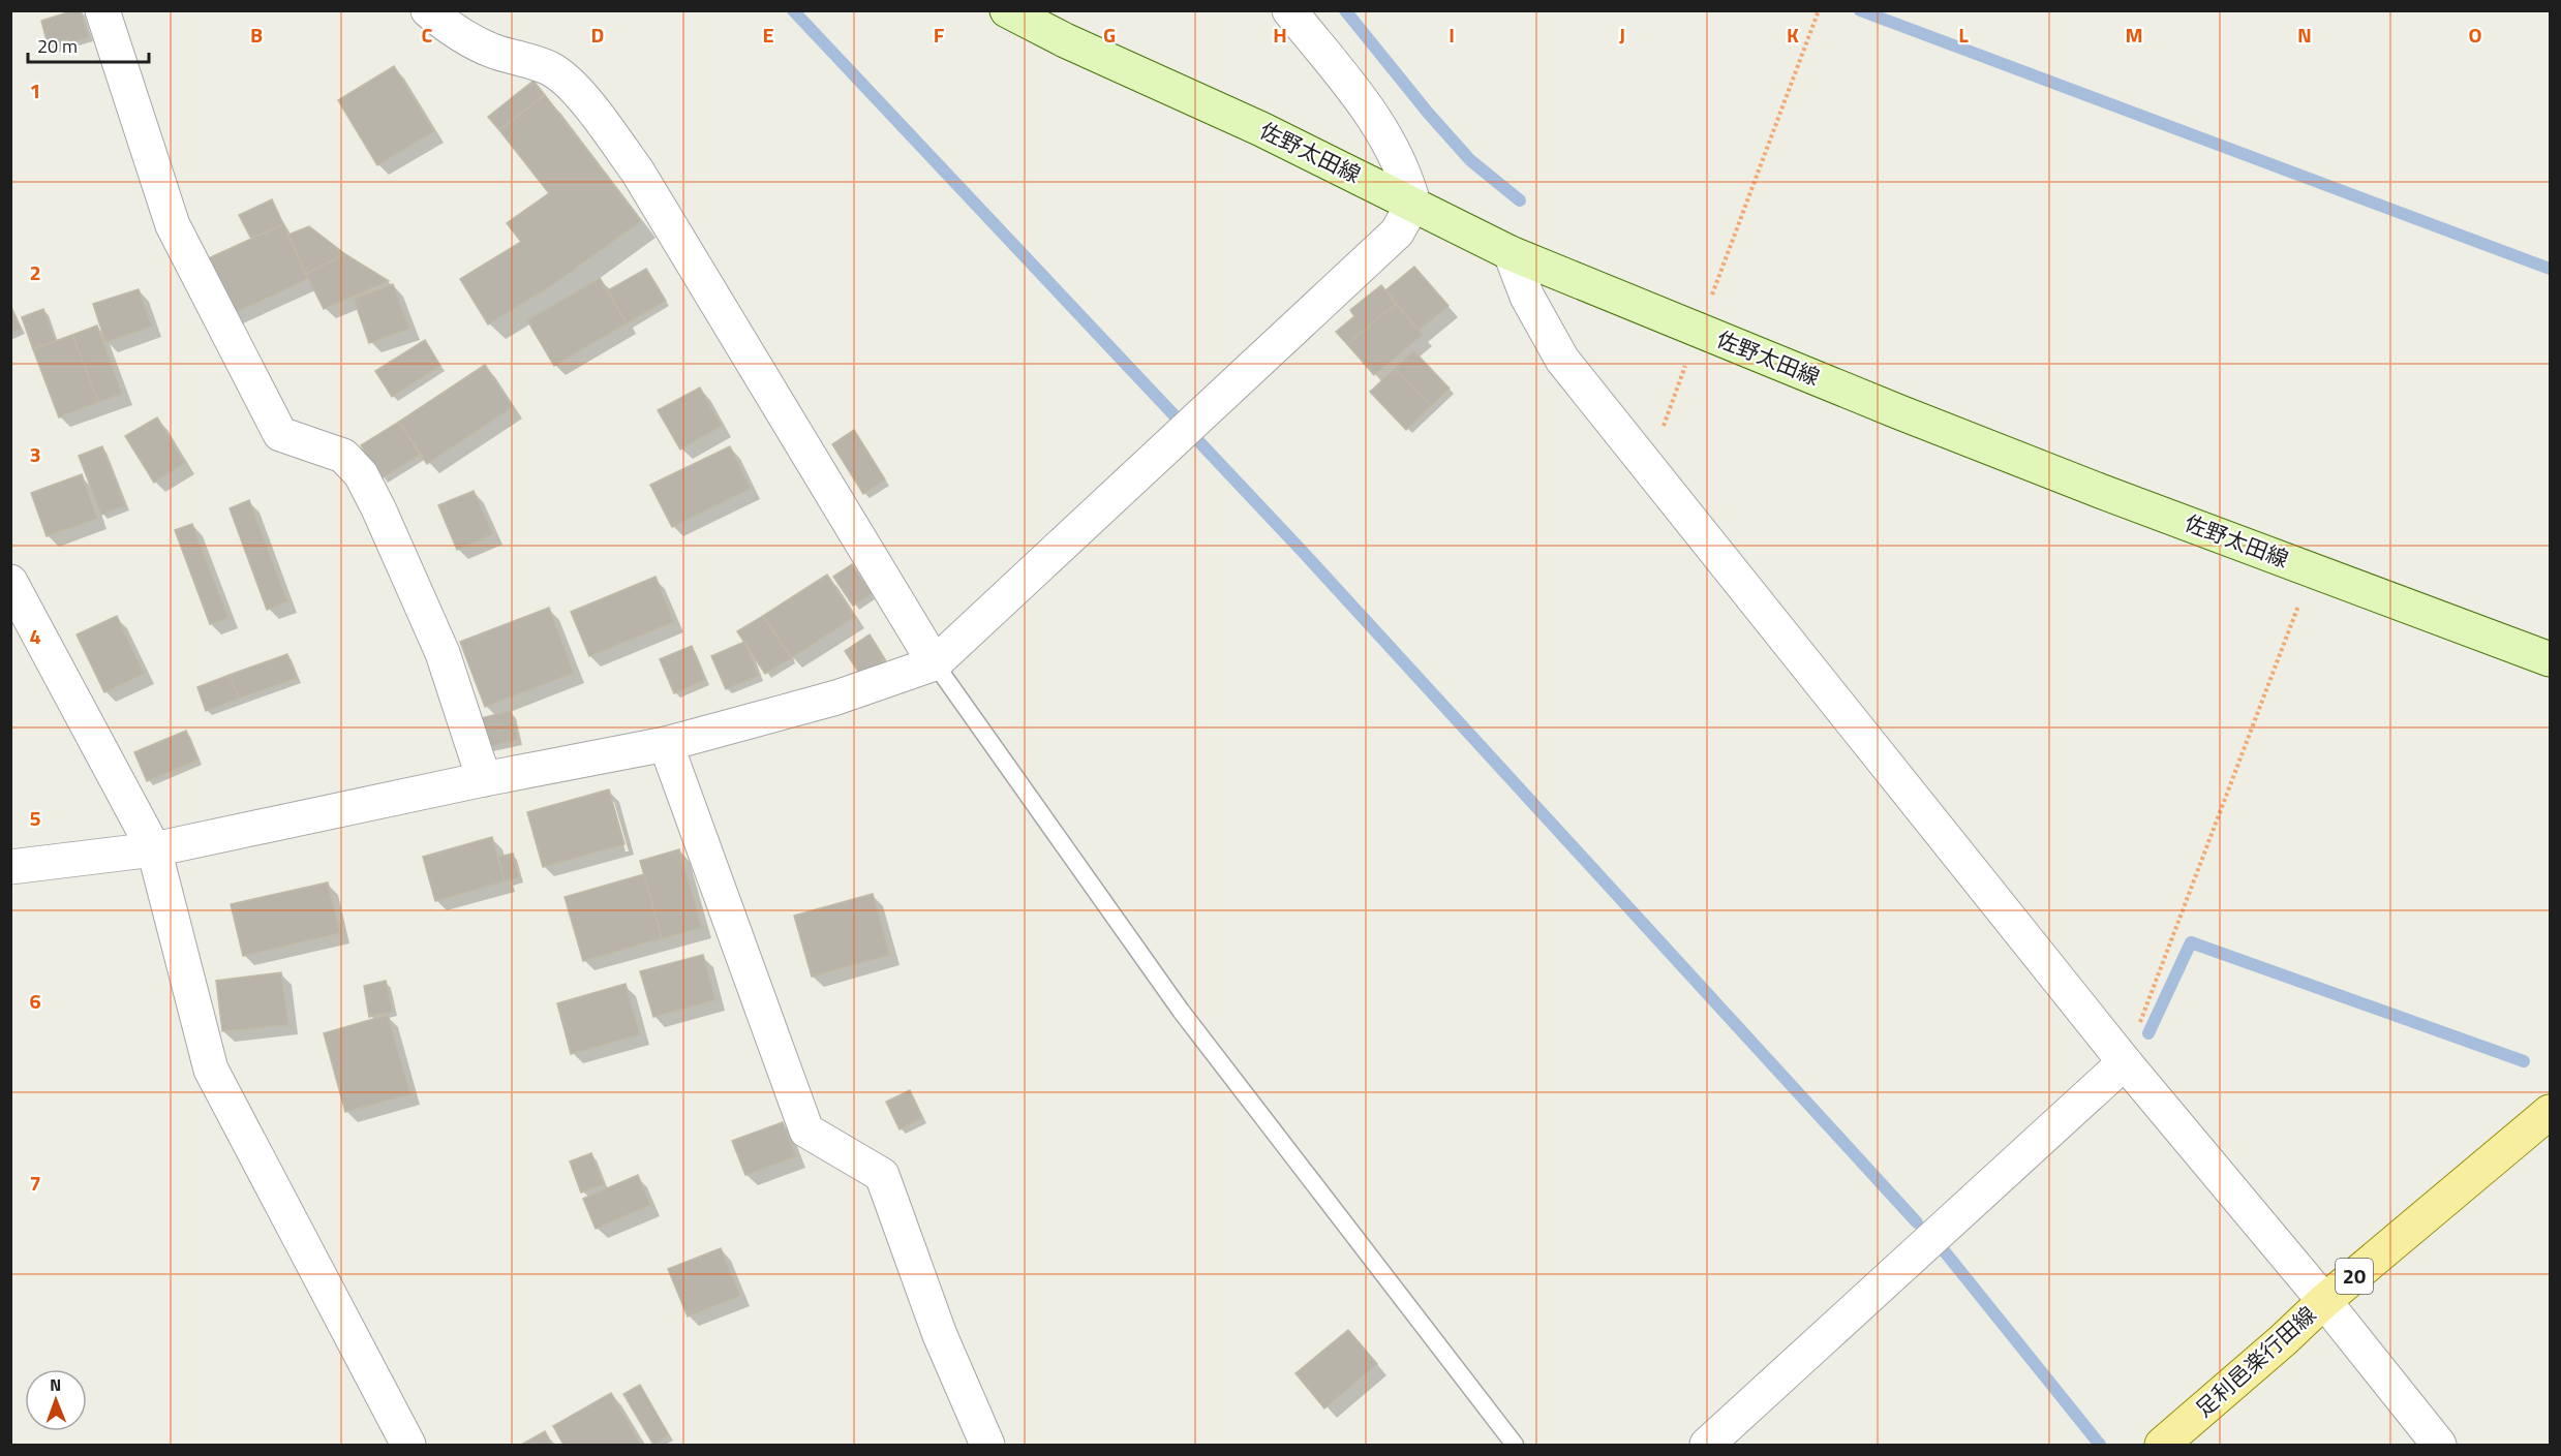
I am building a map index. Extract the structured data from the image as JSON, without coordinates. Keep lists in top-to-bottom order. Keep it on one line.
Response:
{"streets":{"main road":["佐野太田線","20","足利邑楽行田線"]},"scale_bar":"20 m","north":"top","grid":{"columns":["B","C","D","E","F","G","H","I","J","K","L","M","N","O"],"rows":["1","2","3","4","5","6","7"]}}
